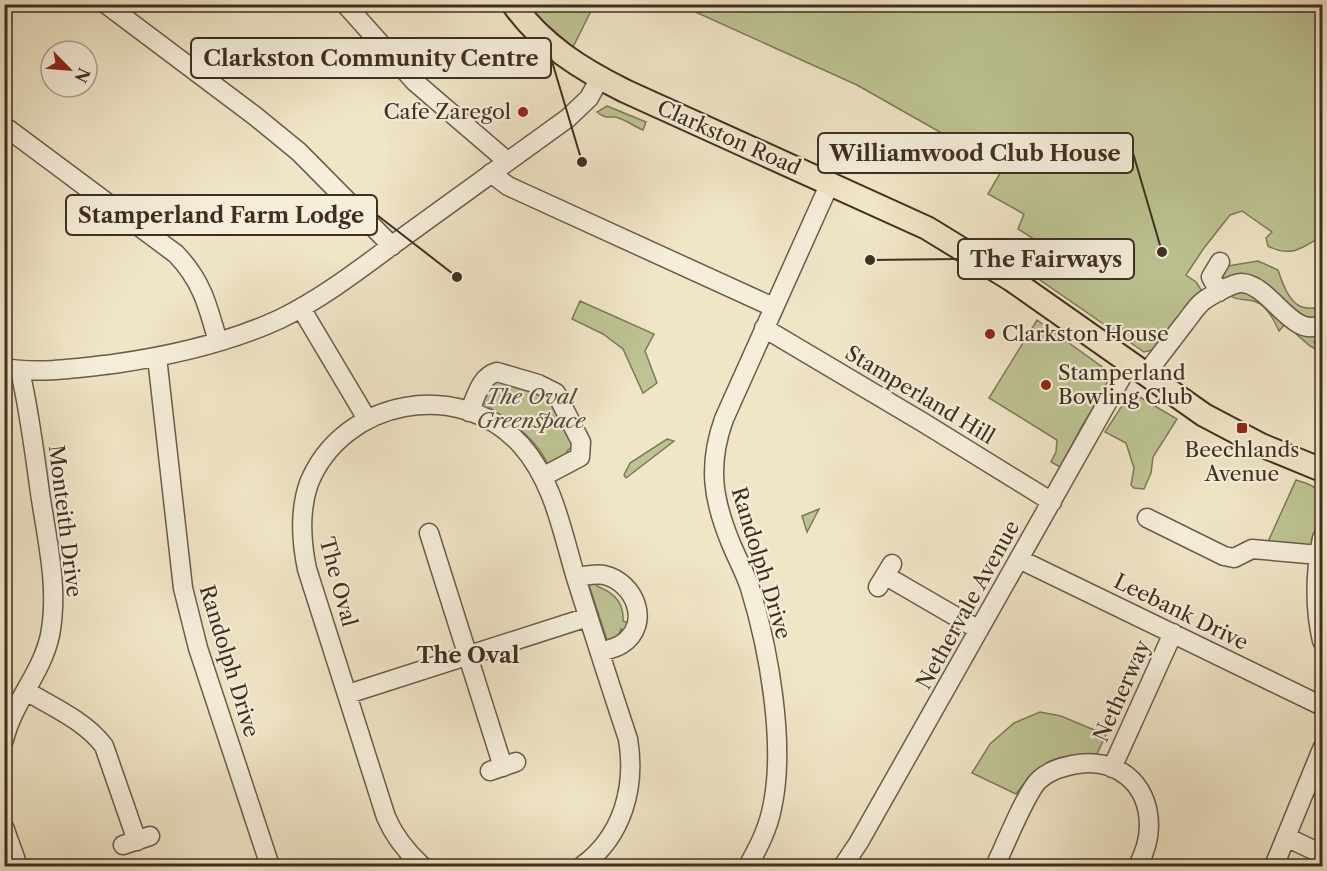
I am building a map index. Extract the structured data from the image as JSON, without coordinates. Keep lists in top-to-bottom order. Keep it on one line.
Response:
{"streets":{"main road":["Clarkston Road"],"street":["Stamperland Hill","Monteith Drive","Randolph Drive","The Oval","Nethervale Avenue","Leebank Drive","Netherway"]},"crossings":[["Clarkston Road","Randolph Drive"],["Clarkston Road","Nethervale Avenue"],["Stamperland Hill","Randolph Drive"],["Stamperland Hill","Nethervale Avenue"],["Nethervale Avenue","Leebank Drive"],["Leebank Drive","Netherway"]],"districts":["The Oval"],"parks":["The Oval Greenspace"],"places":{"other":["Cafe Zaregol","Clarkston Community Centre","Williamwood Club House","The Fairways","Stamperland Farm Lodge","Clarkston House","Stamperland Bowling Club"],"transit":["Beechlands Avenue"]},"north":"bottom right"}
